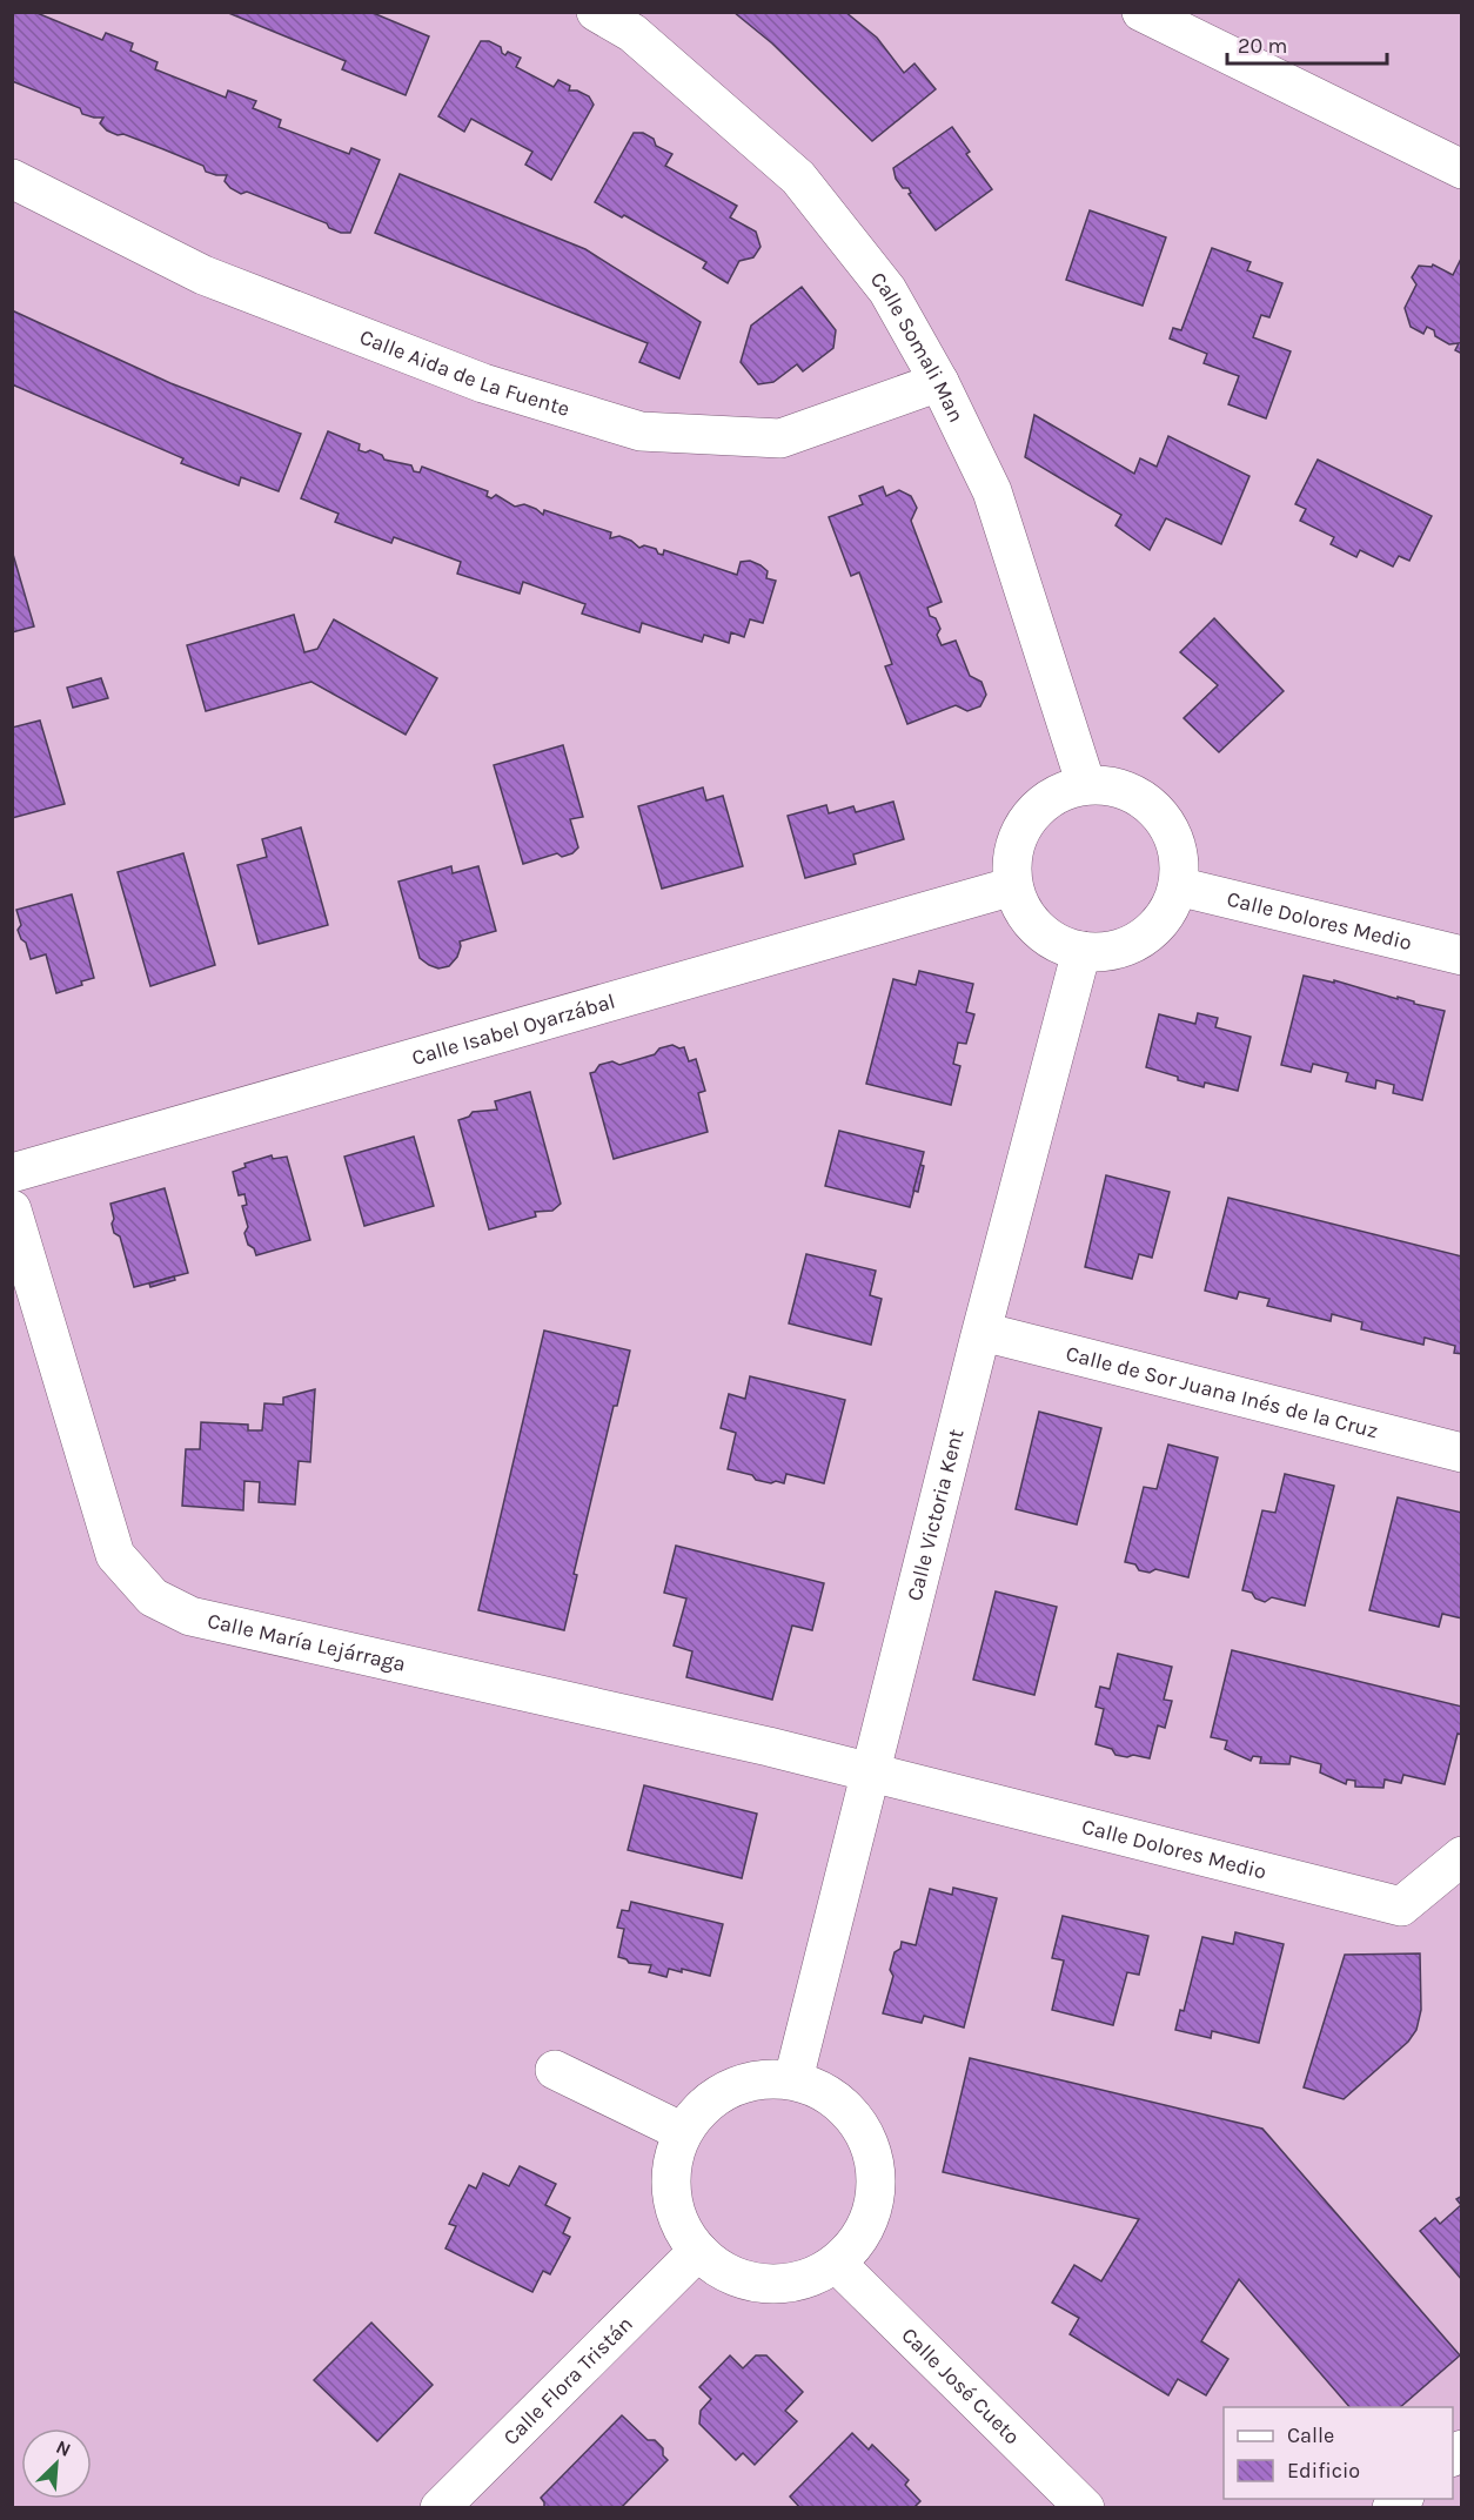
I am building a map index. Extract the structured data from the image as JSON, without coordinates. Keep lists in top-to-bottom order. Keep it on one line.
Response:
{"streets":{"street":["Calle Somali Man","Calle Aida de La Fuente","Calle Dolores Medio","Calle Isabel Oyarzábal","Calle de Sor Juana Inés de la Cruz","Calle Victoria Kent","Calle María Lejárraga","Calle Flora Tristán","Calle José Cueto"]},"crossings":[["Calle Somali Man","Calle Aida de La Fuente"],["Calle Somali Man","Calle Dolores Medio"],["Calle Somali Man","Calle Isabel Oyarzábal"],["Calle Somali Man","Calle Victoria Kent"],["Calle Dolores Medio","Calle Isabel Oyarzábal"],["Calle Dolores Medio","Calle Victoria Kent"],["Calle Dolores Medio","Calle María Lejárraga"],["Calle Isabel Oyarzábal","Calle Victoria Kent"],["Calle de Sor Juana Inés de la Cruz","Calle Victoria Kent"],["Calle Victoria Kent","Calle María Lejárraga"],["Calle Victoria Kent","Calle Flora Tristán"],["Calle Victoria Kent","Calle José Cueto"],["Calle Flora Tristán","Calle José Cueto"]],"legend":["Calle","Edificio"],"scale_bar":"20 m","north":"top right"}
